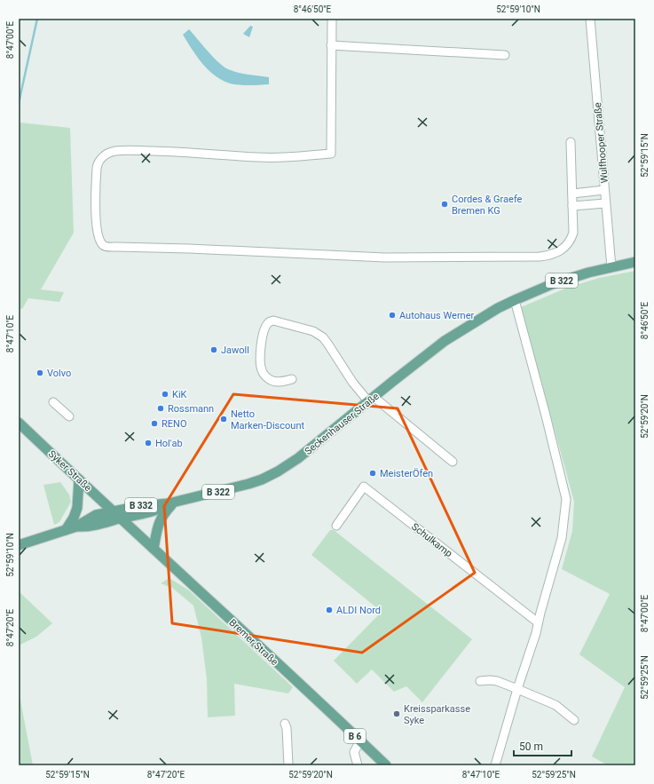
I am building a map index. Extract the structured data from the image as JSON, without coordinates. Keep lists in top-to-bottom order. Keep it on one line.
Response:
{"streets":{"main road":["B 322","Seckenhauser Straße","Syker Straße","Bremer Straße","B 6"],"street":["Wulfhooper Straße","Schulkamp"]},"crossings":[["Wulfhooper Straße","B 322"],["B 322","Seckenhauser Straße"],["B 322","Syker Straße"],["B 322","Bremer Straße"],["Syker Straße","Bremer Straße"]],"places":["Cordes & Graefe Bremen KG","Autohaus Werner","Jawoll","Volvo","KiK","Rossmann","Netto Marken-Discount","RENO","Hol'ab","MeisterÖfen","ALDI Nord","Kreissparkasse Syke"],"scale_bar":"50 m","coordinates":["8°46'50\"E","52°59'10\"N","8°47'00\"E","52°59'15\"N","8°47'10\"E","52°59'20\"N","8°47'20\"E","52°59'25\"N"]}
